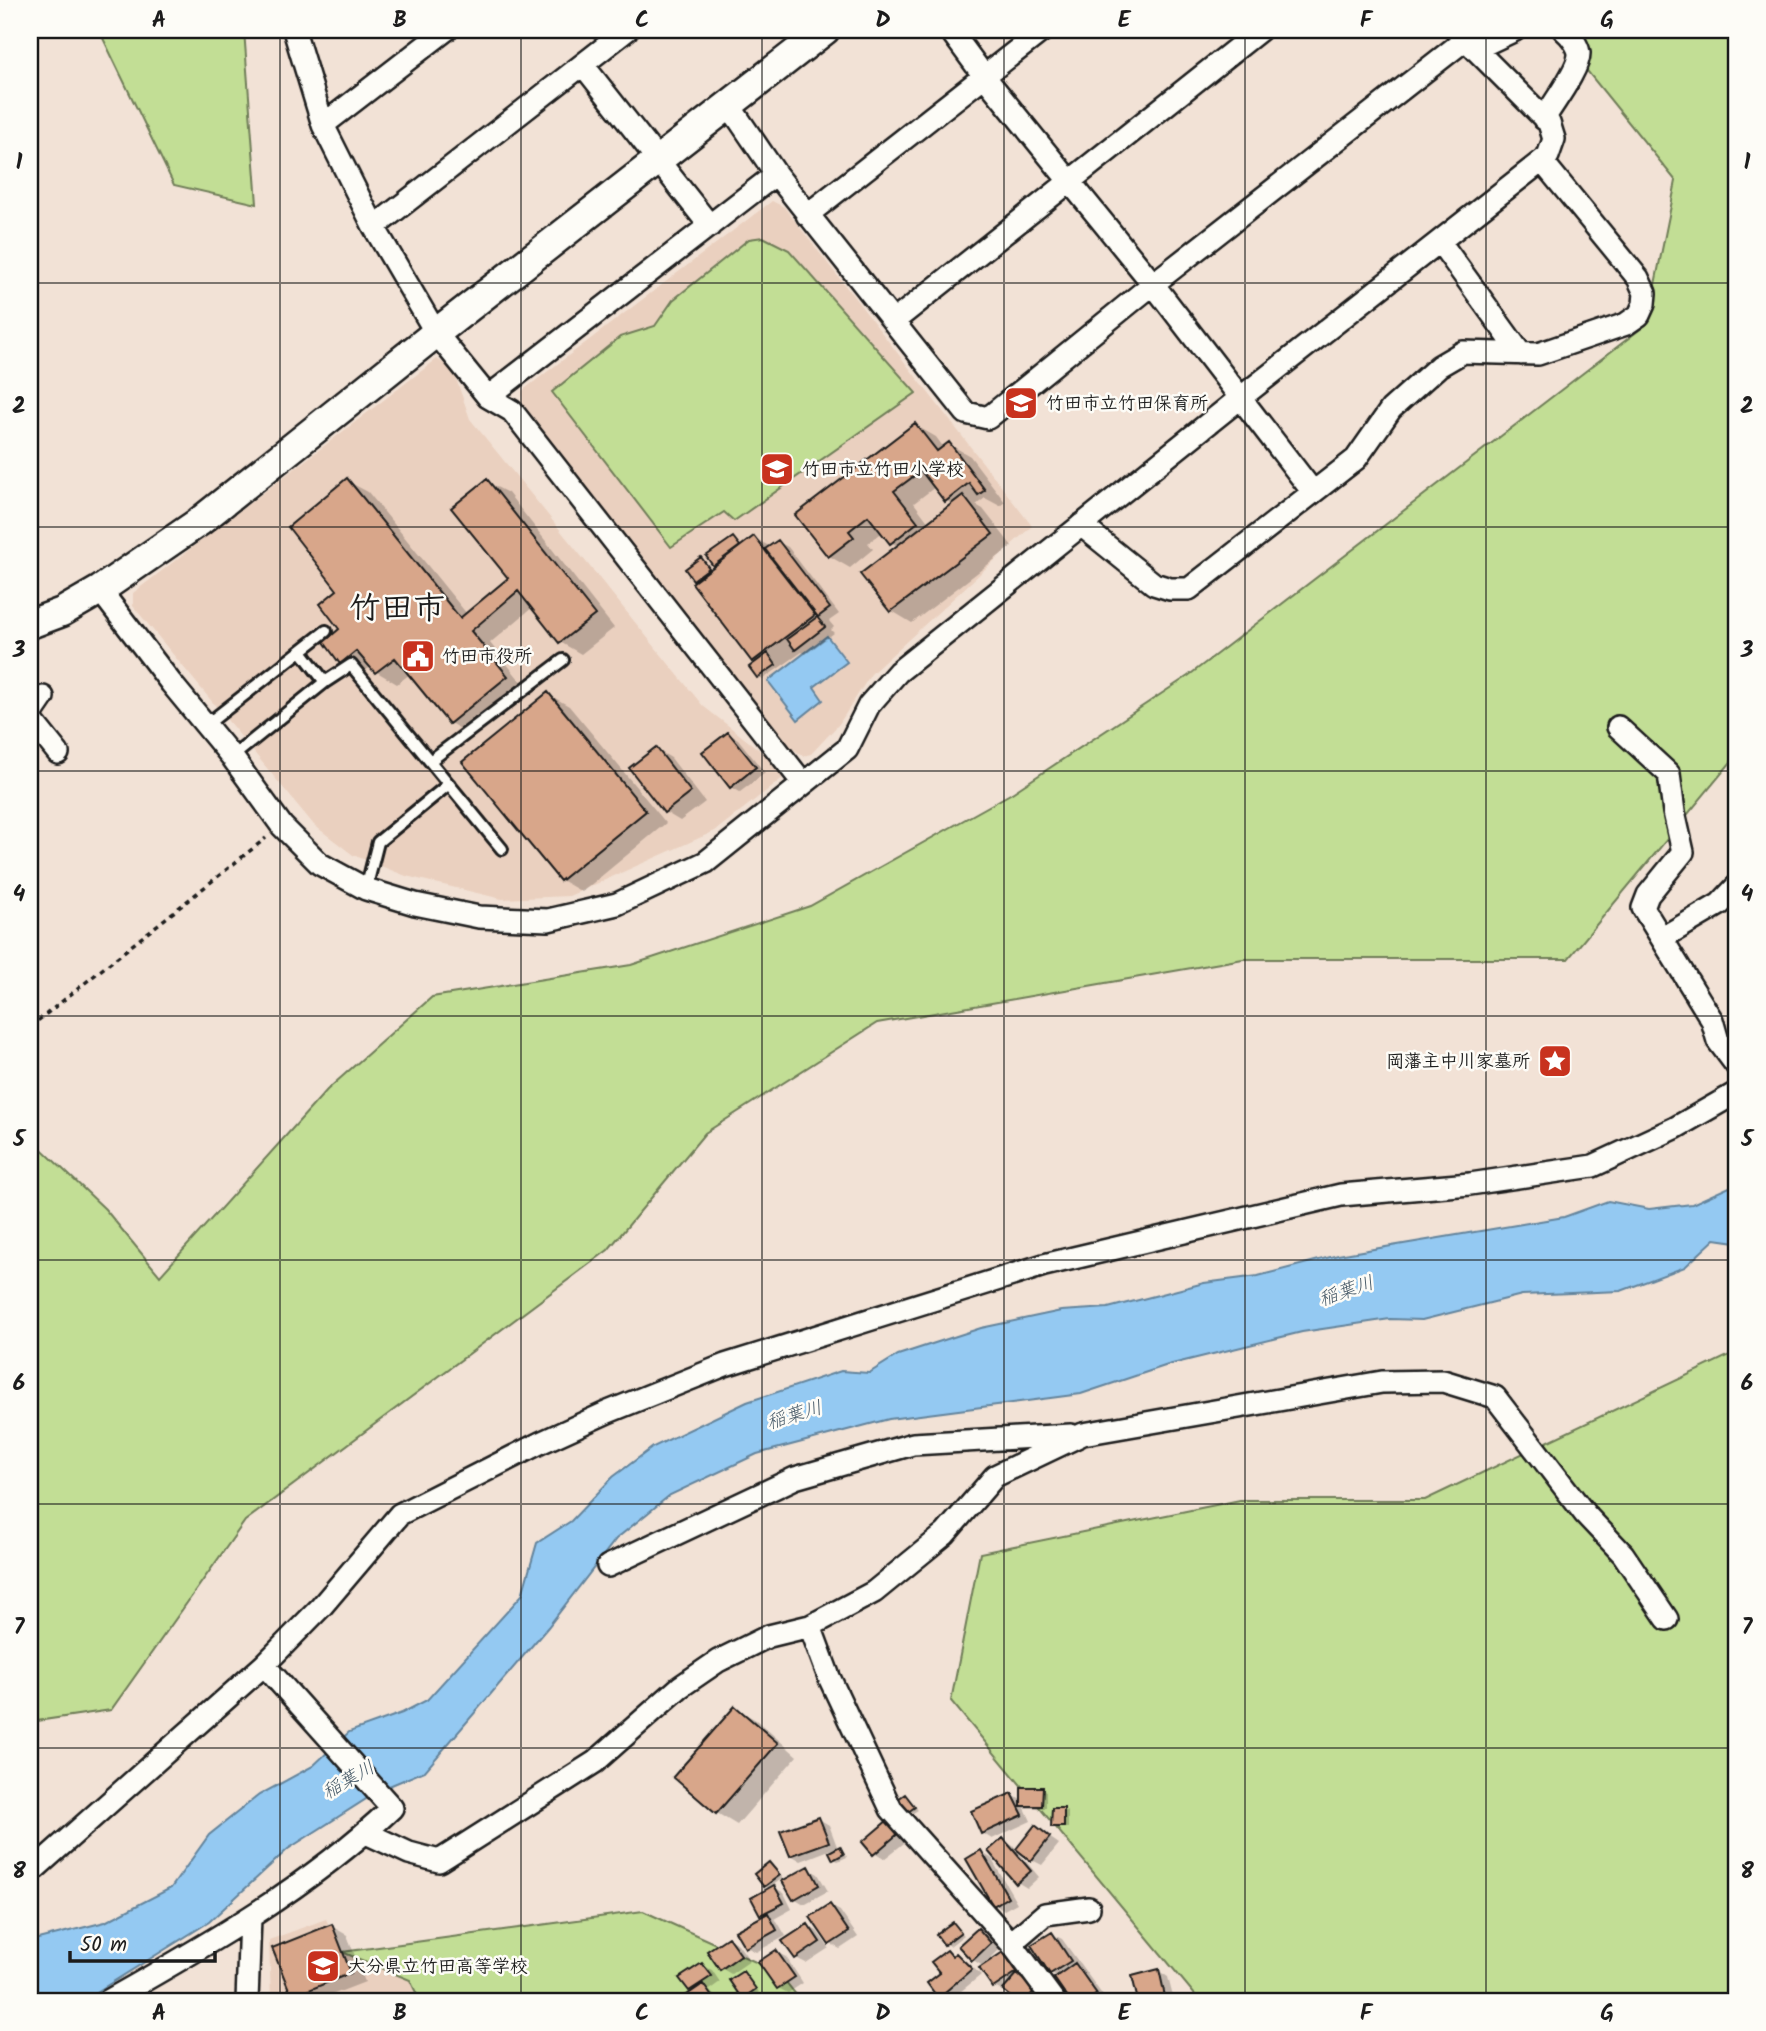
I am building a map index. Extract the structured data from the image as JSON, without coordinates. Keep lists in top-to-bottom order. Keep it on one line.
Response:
{"districts":["竹田市"],"water":["稲葉川"],"places":{"school or university":["竹田市立竹田保育所","竹田市立竹田小学校","大分県立竹田高等学校"],"public building":["竹田市役所"],"place":["岡藩主中川家墓所"]},"scale_bar":"50 m","grid":{"columns":["A","B","C","D","E","F","G"],"rows":["1","2","3","4","5","6","7","8"]}}
